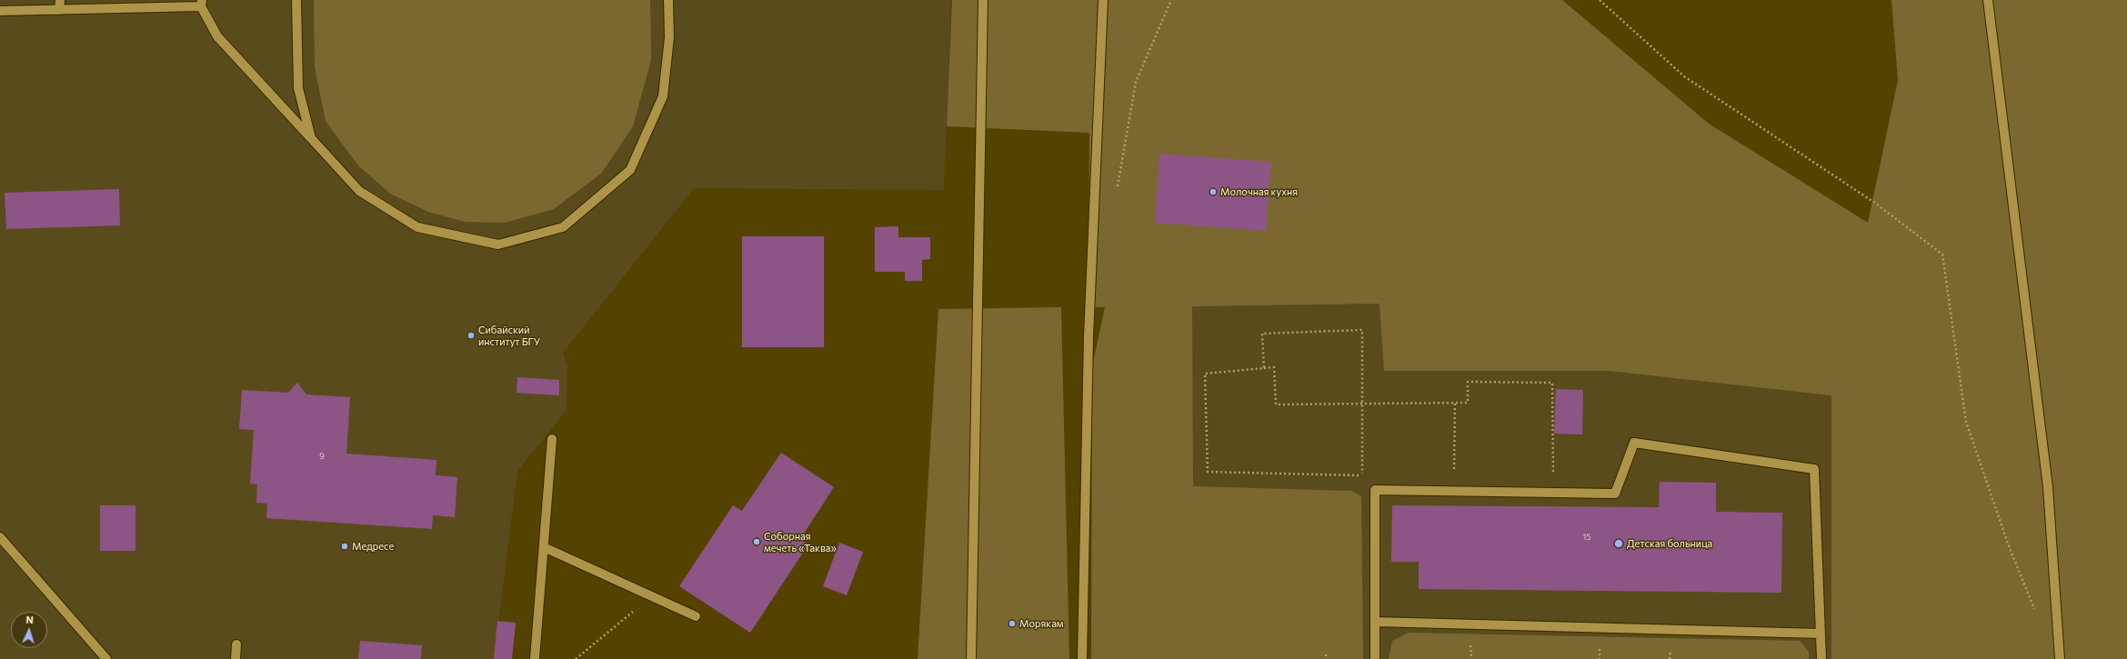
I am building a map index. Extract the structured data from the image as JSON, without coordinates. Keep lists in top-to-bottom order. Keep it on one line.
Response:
{"places":["Молочная кухня","Сибайский институт БГУ","Соборная мечеть «Таква»","Детская больница","Медресе","Морякам"],"house_numbers":["9","15"],"north":"top"}
